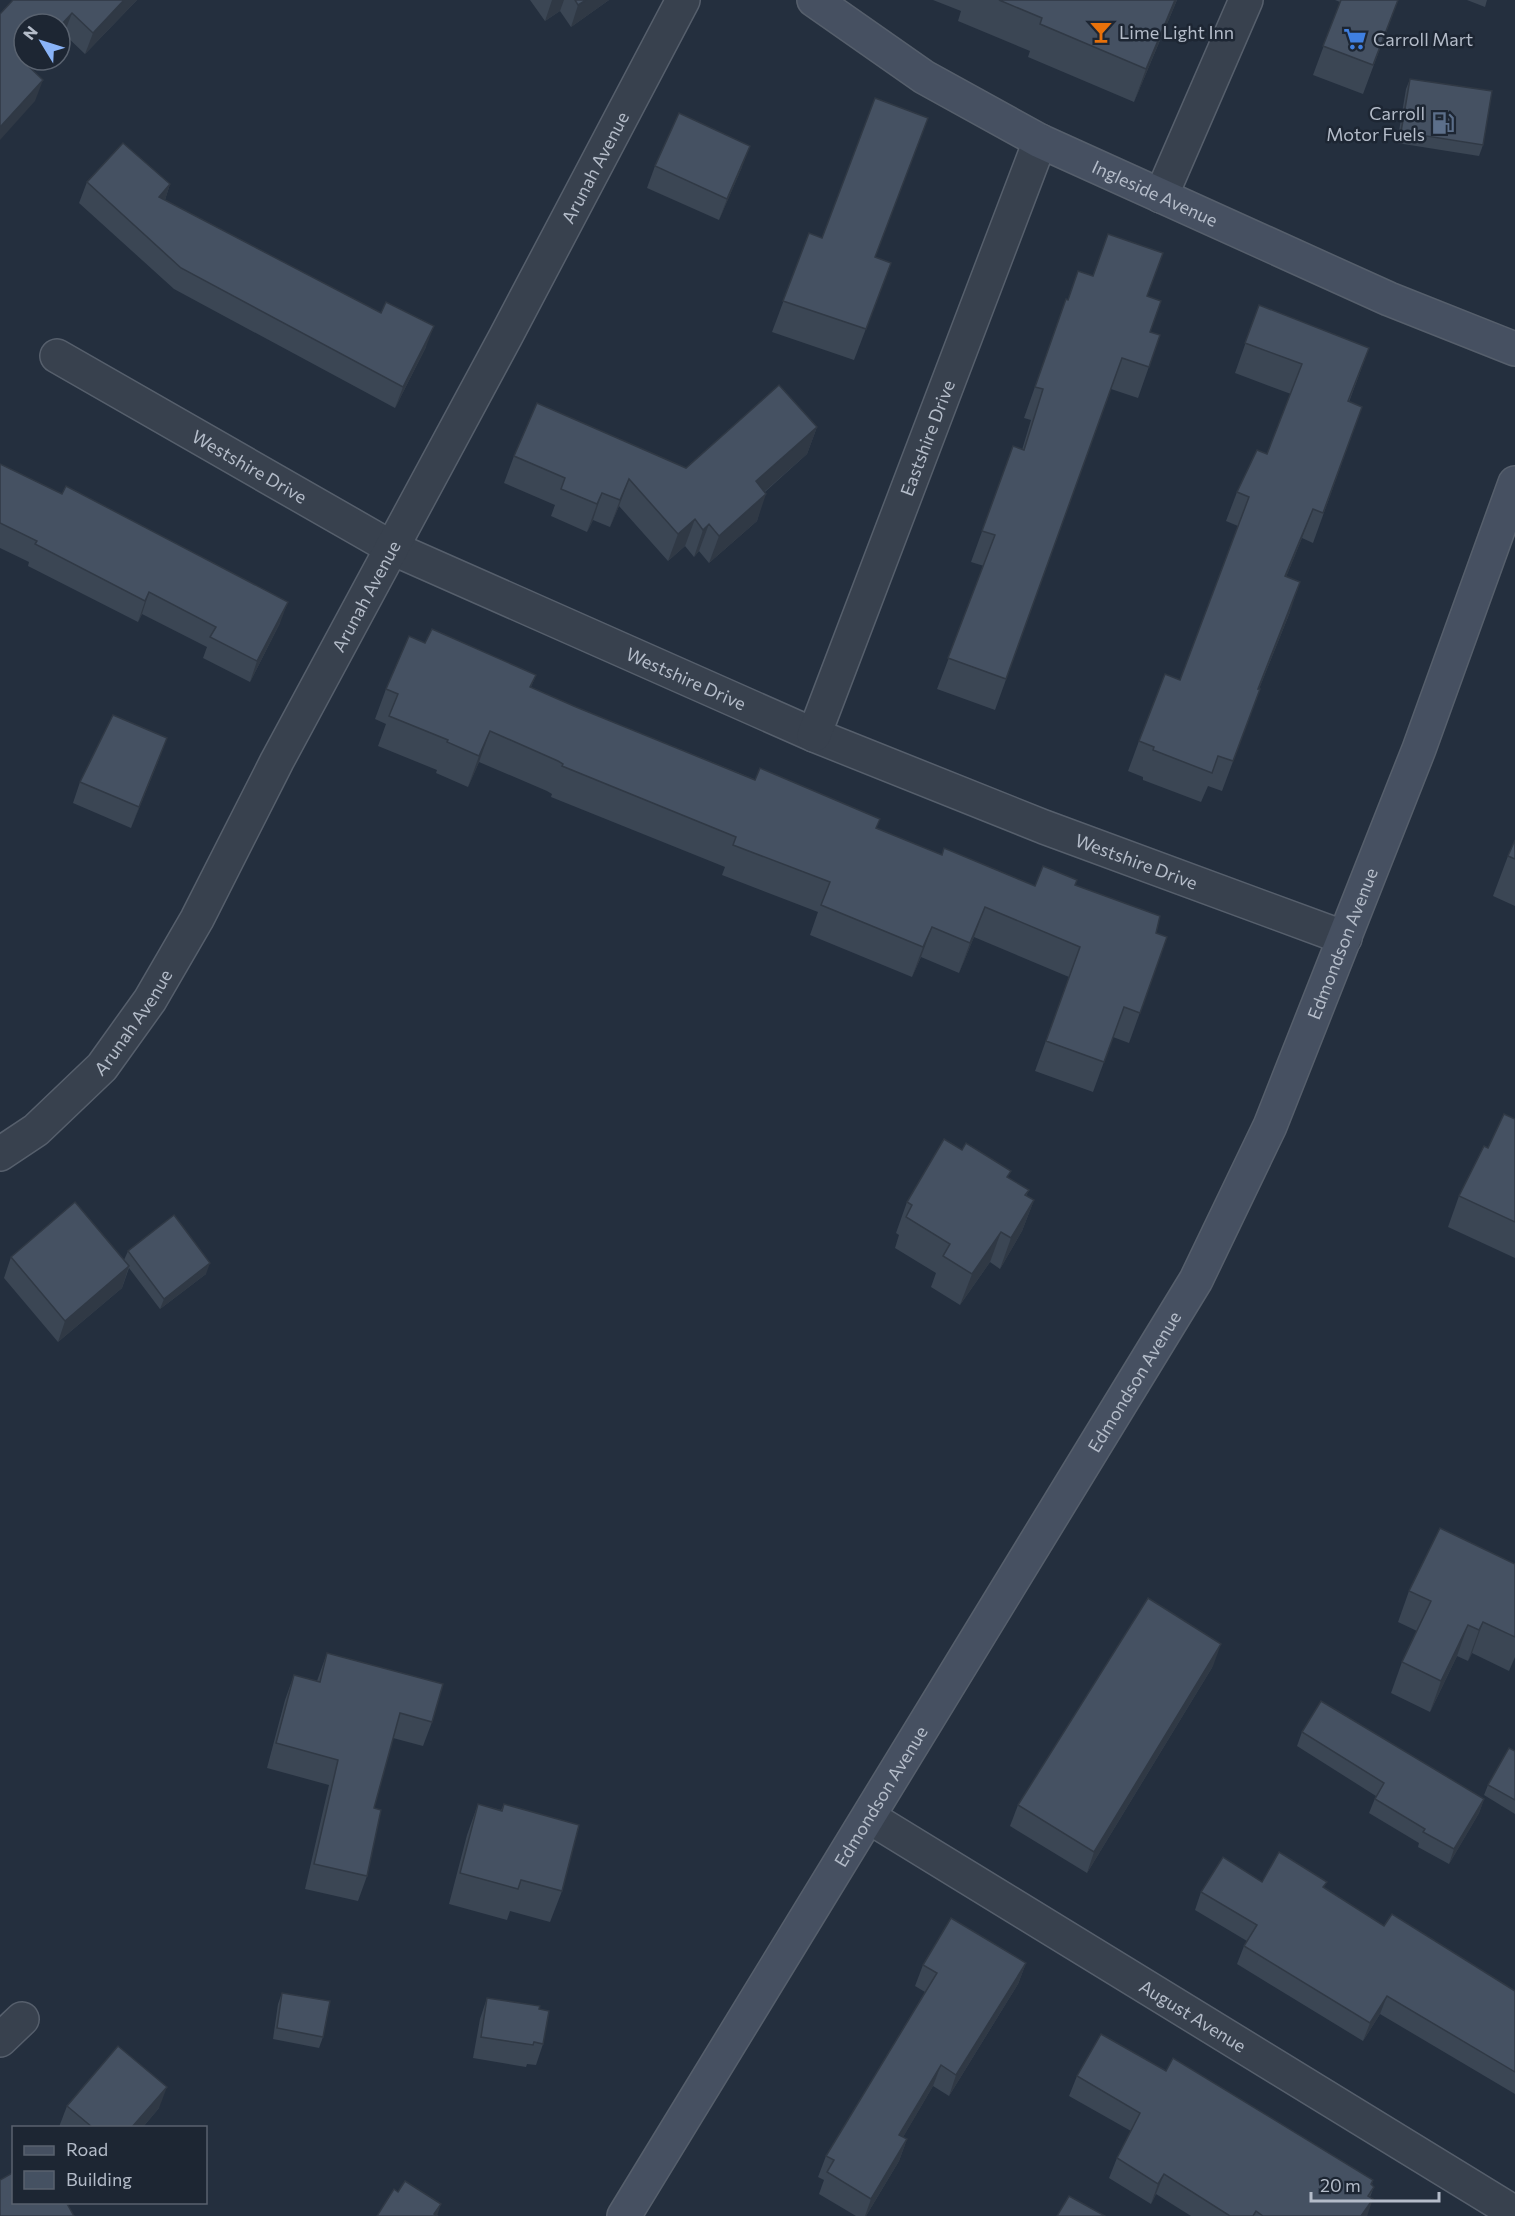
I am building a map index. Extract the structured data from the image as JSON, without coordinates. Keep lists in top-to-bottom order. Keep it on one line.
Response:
{"streets":{"main road":["Ingleside Avenue","Edmondson Avenue"],"street":["Arunah Avenue","Eastshire Drive","Westshire Drive","August Avenue"]},"crossings":[["Arunah Avenue","Westshire Drive"],["Ingleside Avenue","Eastshire Drive"],["Eastshire Drive","Westshire Drive"],["Westshire Drive","Edmondson Avenue"],["Edmondson Avenue","August Avenue"]],"places":{"bar":["Lime Light Inn"],"supermarket":["Carroll Mart"],"fuel station":["Carroll Motor Fuels"]},"legend":["Road","Building"],"scale_bar":"20 m","north":"top left"}
